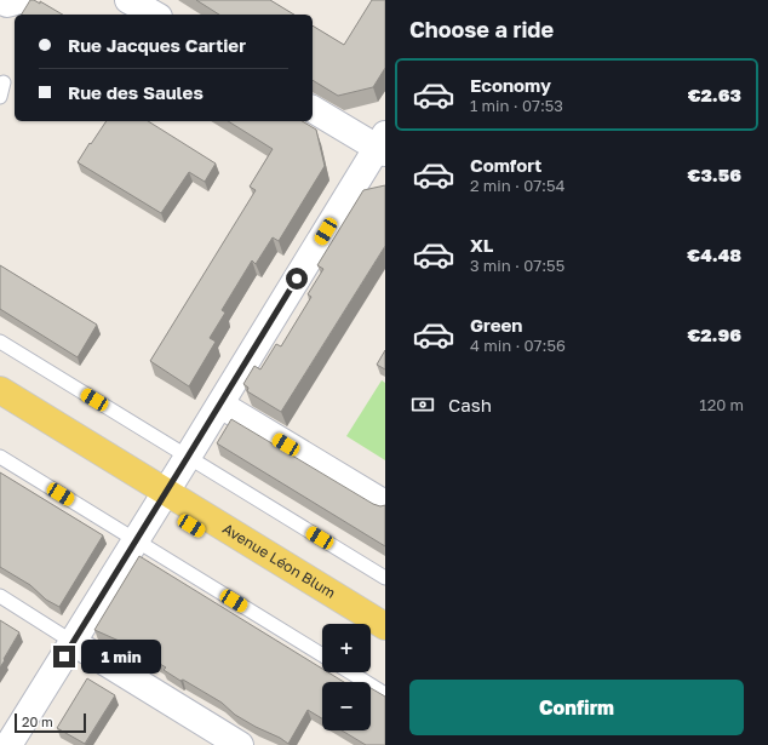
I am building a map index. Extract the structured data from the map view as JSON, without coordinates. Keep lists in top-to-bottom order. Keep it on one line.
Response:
{"streets":{"main road":["Avenue Léon Blum"]},"scale_bar":"20 m","page":{"heading":"Choose a ride","banner":["Rue Jacques Cartier","Rue des Saules"],"list":[{"name":"Economy","note":"1 min · 07:53","value":"€2.63"},{"name":"Comfort","note":"2 min · 07:54","value":"€3.56"},{"name":"XL","note":"3 min · 07:55","value":"€4.48"},{"name":"Green","note":"4 min · 07:56","value":"€2.96"}],"pay":["Cash","120 m"],"map_buttons":["+","−"],"bubble":"1 min","buttons":"Confirm","scale":"20 m"}}
